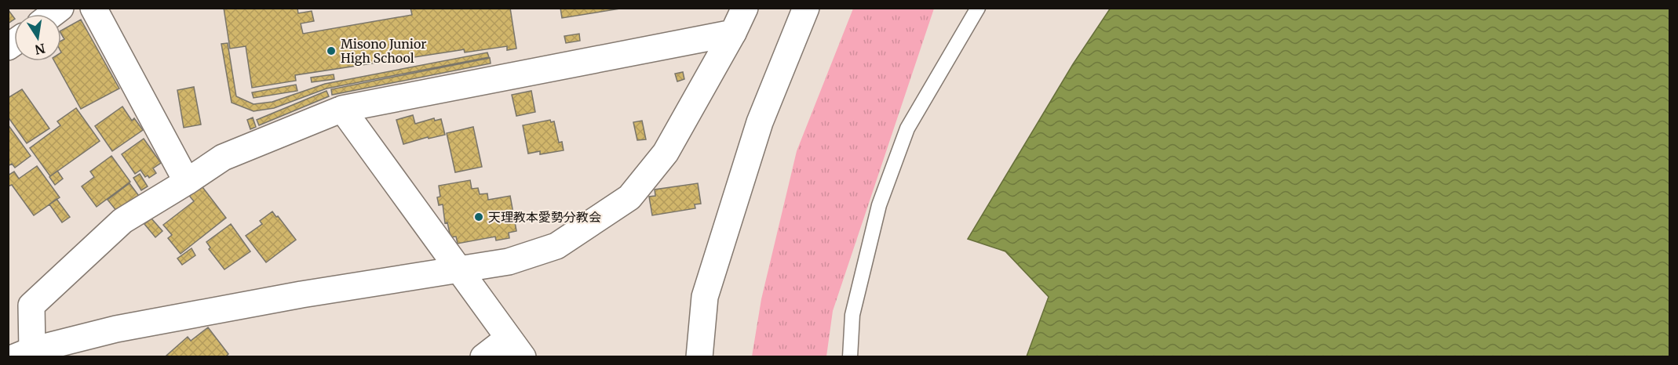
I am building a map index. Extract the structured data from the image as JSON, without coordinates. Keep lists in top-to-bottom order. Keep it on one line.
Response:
{"places":["Misono Junior High School","天理教本愛勢分教会"],"north":"bottom"}
